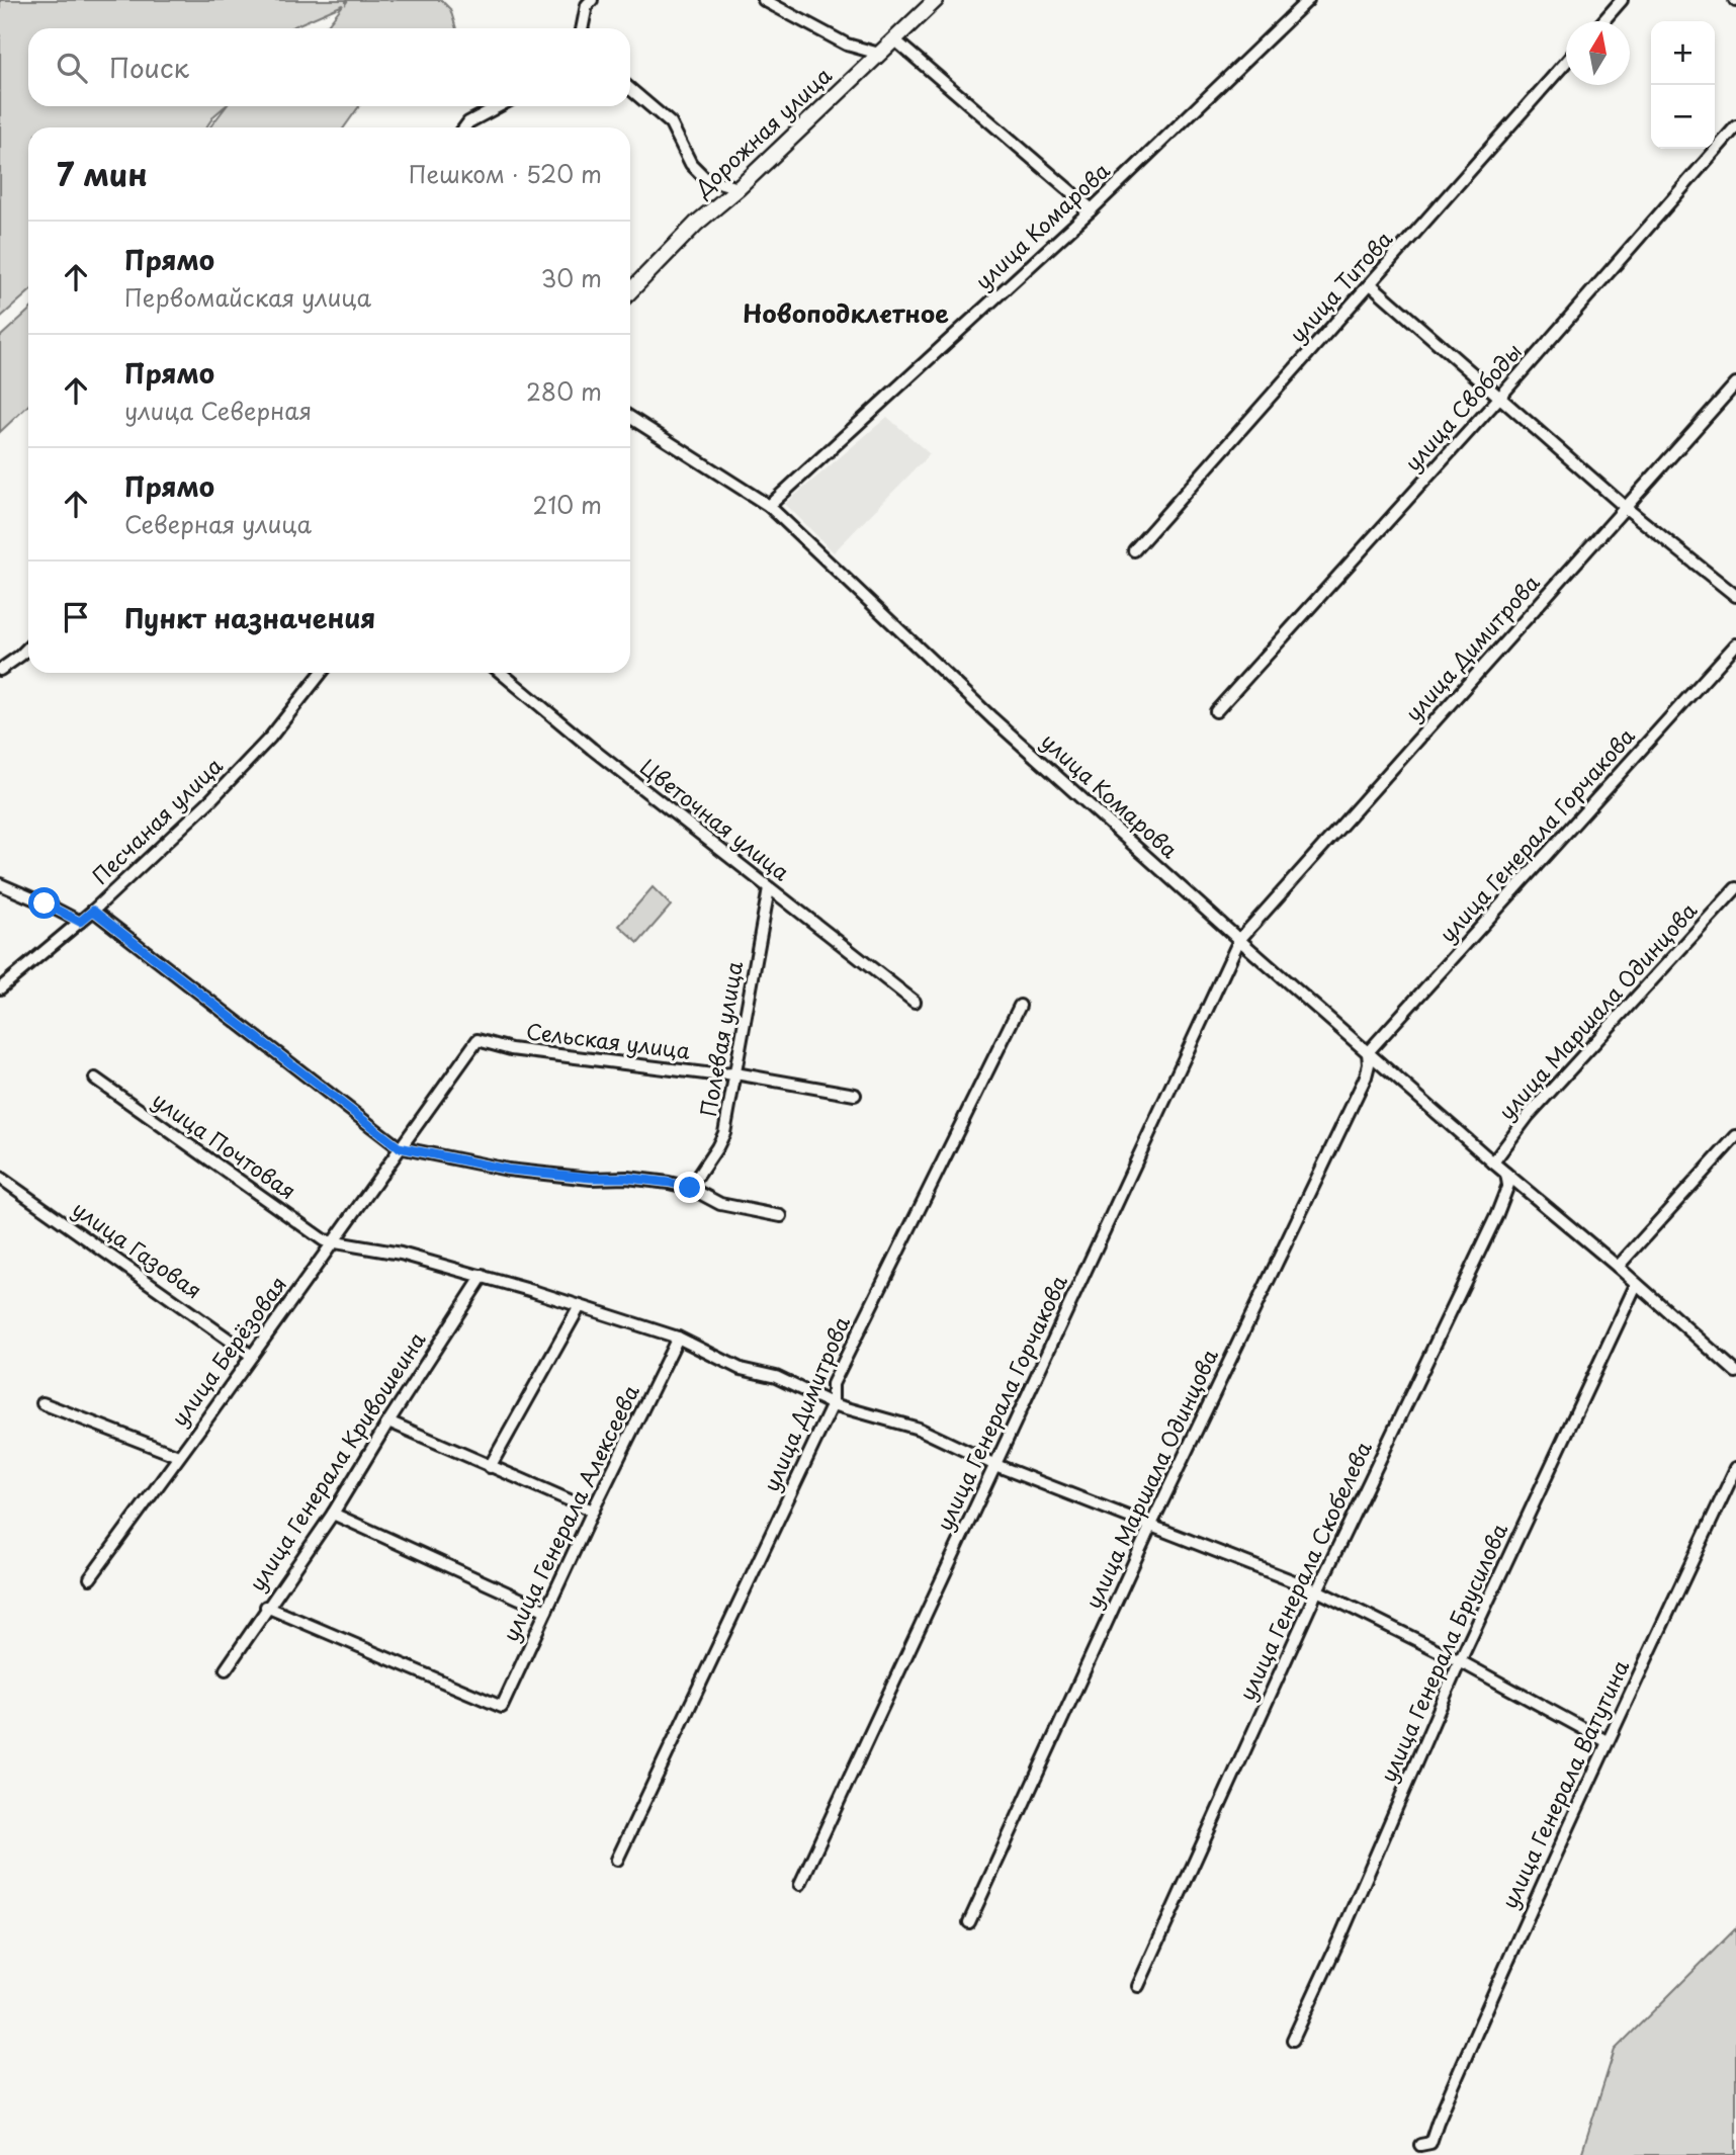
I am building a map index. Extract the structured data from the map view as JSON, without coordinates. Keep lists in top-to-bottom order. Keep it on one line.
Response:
{"streets":{"street":["Дорожная улица","улица Комарова","улица Титова","улица Свободы","улица Димитрова","Цветочная улица","Песчаная улица","улица Генерала Горчакова","улица Маршала Одинцова","Полевая улица","Сельская улица","улица Почтовая","улица Газовая","улица Берёзовая","улица Генерала Кривошеина","улица Генерала Алексеева","улица Генерала Скобелева","улица Генерала Брусилова","улица Генерала Ватутина"]},"crossings":[["улица Комарова","улица Димитрова"],["улица Комарова","улица Генерала Горчакова"],["улица Комарова","улица Маршала Одинцова"],["улица Комарова","улица Генерала Скобелева"],["улица Комарова","улица Генерала Брусилова"],["улица Димитрова","улица Генерала Горчакова"],["улица Димитрова","улица Почтовая"],["Цветочная улица","Полевая улица"],["улица Генерала Горчакова","улица Маршала Одинцова"],["улица Генерала Горчакова","улица Почтовая"],["улица Маршала Одинцова","улица Почтовая"],["Полевая улица","Сельская улица"],["Сельская улица","улица Берёзовая"],["улица Почтовая","улица Берёзовая"],["улица Почтовая","улица Генерала Кривошеина"],["улица Почтовая","улица Генерала Алексеева"],["улица Почтовая","улица Генерала Скобелева"],["улица Почтовая","улица Генерала Брусилова"],["улица Почтовая","улица Генерала Ватутина"],["улица Газовая","улица Берёзовая"],["улица Генерала Кривошеина","улица Генерала Алексеева"]],"districts":["Новоподклетное"],"north":"top","page":{"map_buttons":["+","−"],"search":"Поиск","heading":["7 мин","Пешком · 520 m"],"list":[["Прямо","Первомайская улица","30 m"],["Прямо","улица Северная","280 m"],["Прямо","Северная улица","210 m"],"Пункт назначения"]}}
